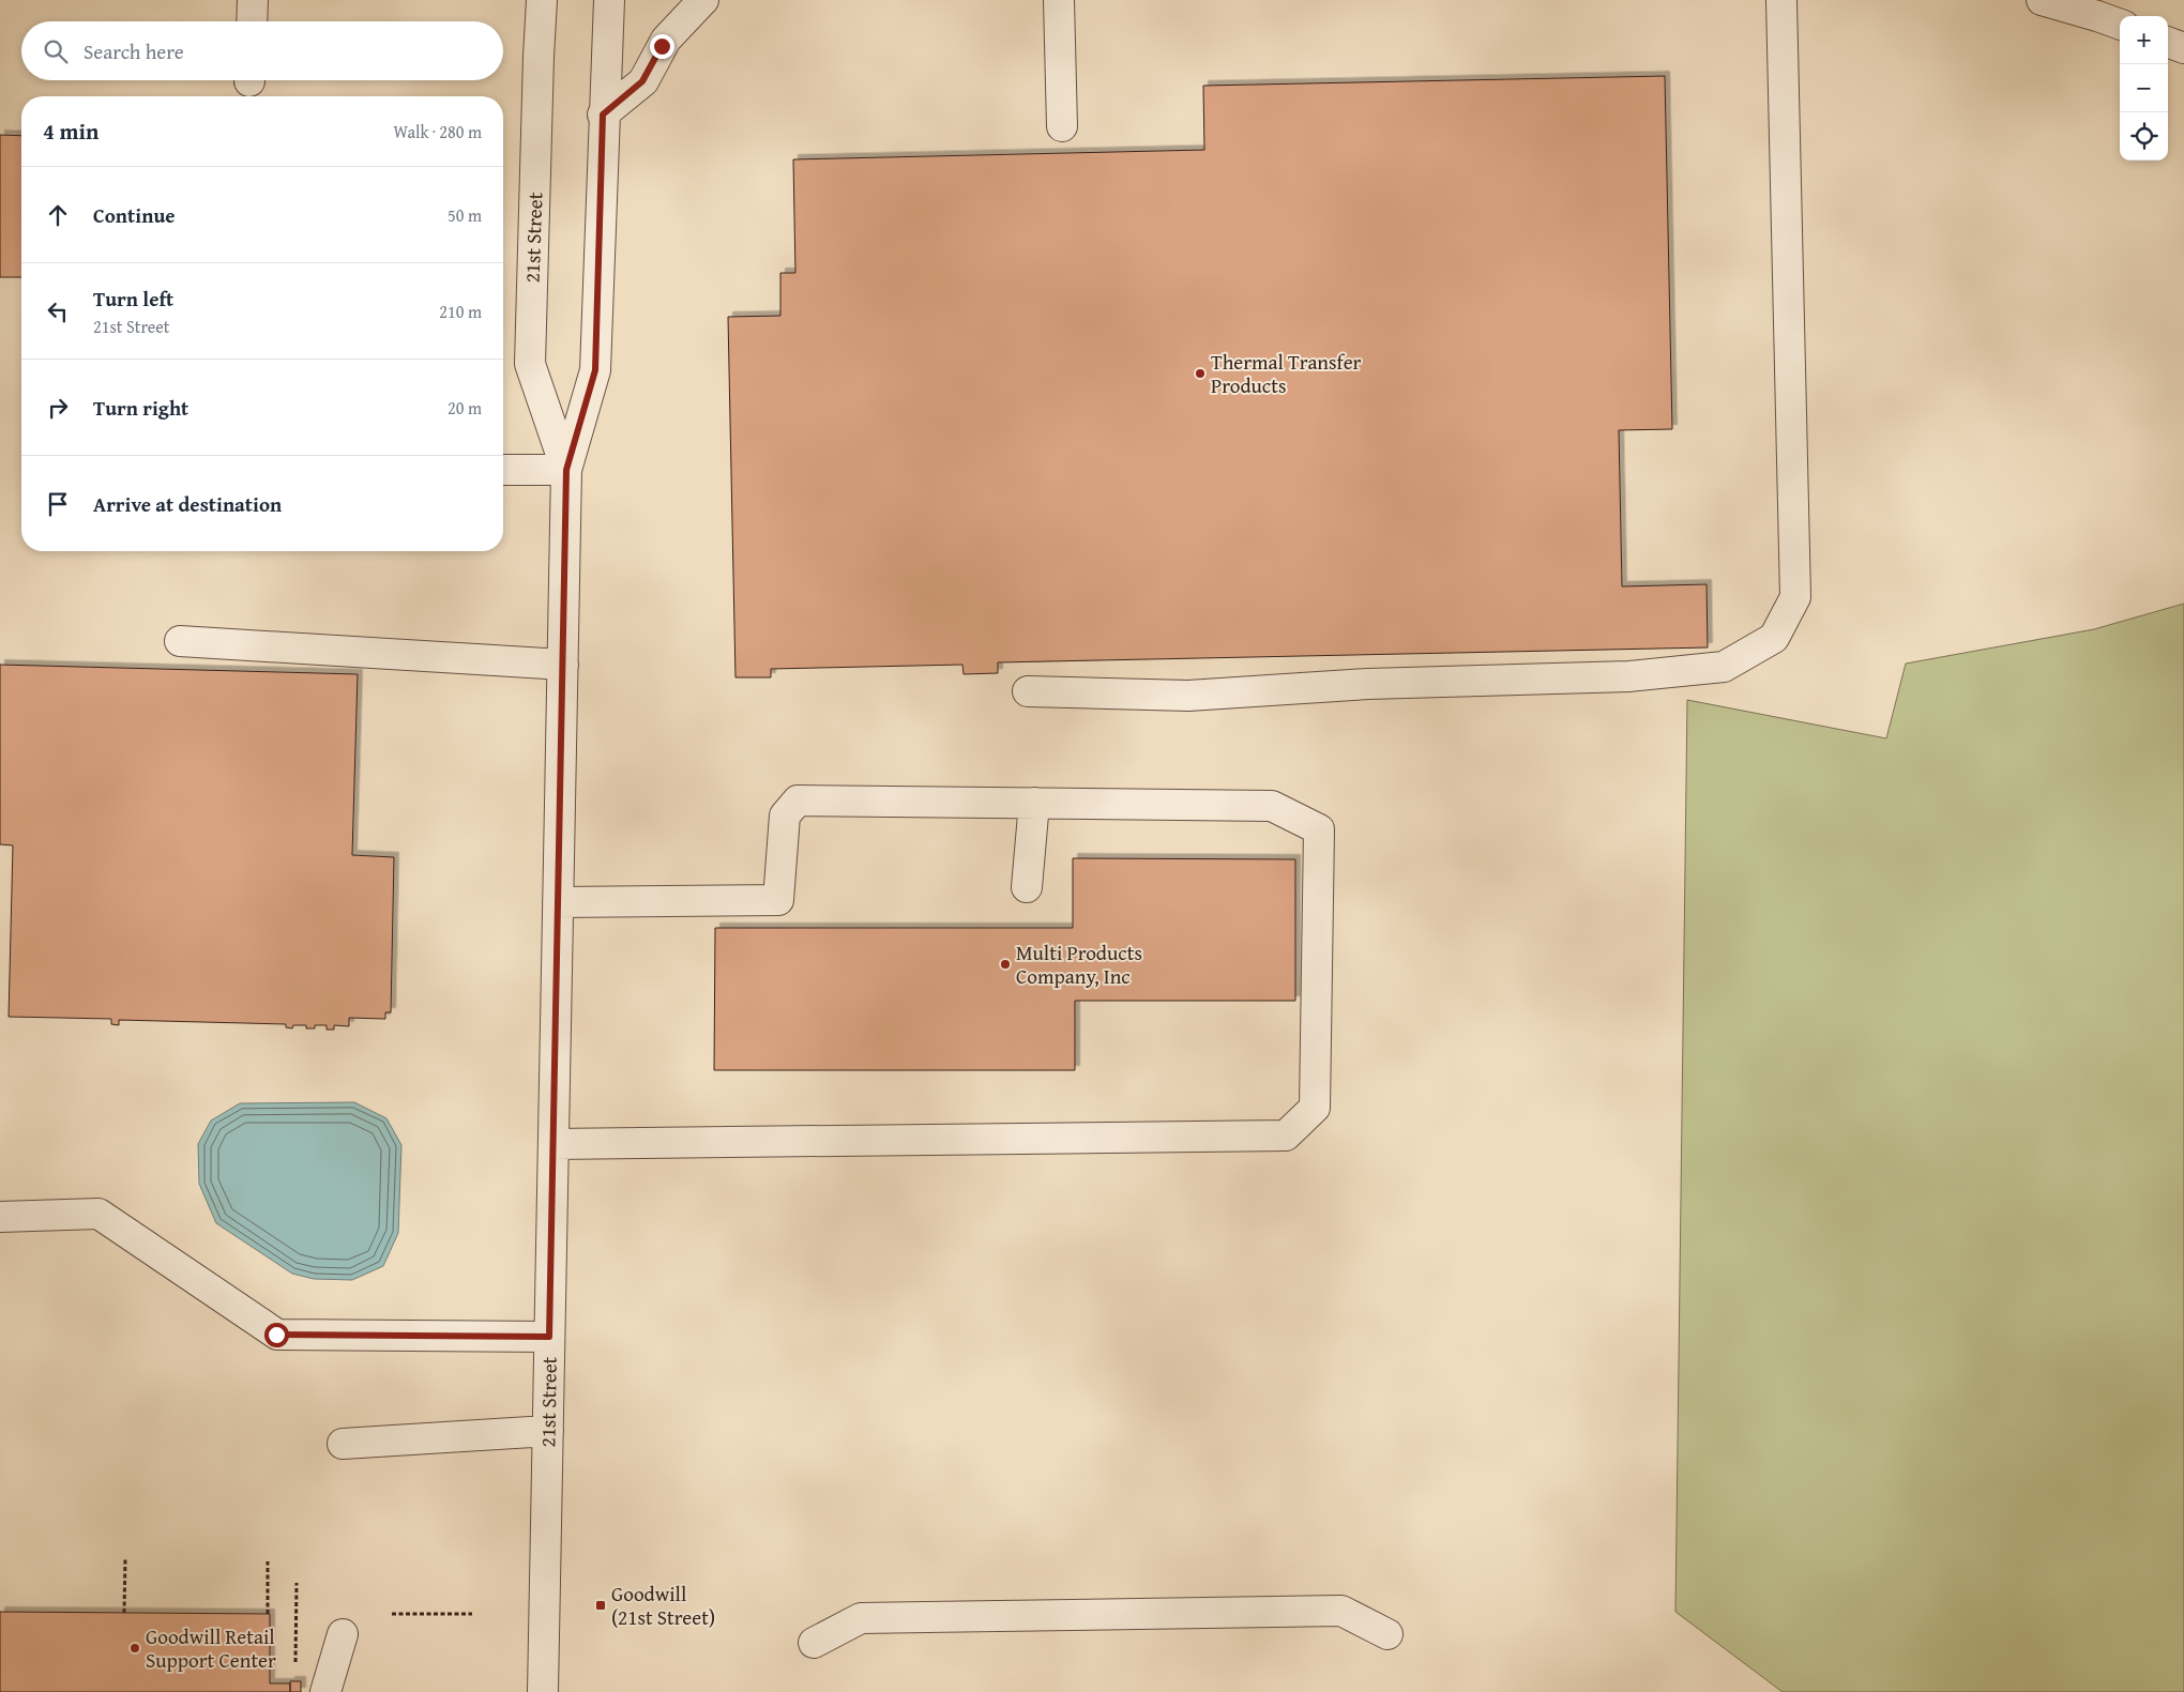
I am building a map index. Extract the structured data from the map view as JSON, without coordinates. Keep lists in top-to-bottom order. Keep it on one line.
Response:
{"streets":{"street":["21st Street"]},"places":{"other":["Thermal Transfer Products","Multi Products Company, Inc","Goodwill Retail Support Center"],"transit":["Goodwill (21st Street)"]},"page":{"map_buttons":["+","−"],"search":"Search here","heading":["4 min","Walk · 280 m"],"list":[["Continue","50 m"],["Turn left","21st Street","210 m"],["Turn right","20 m"],"Arrive at destination"]}}
